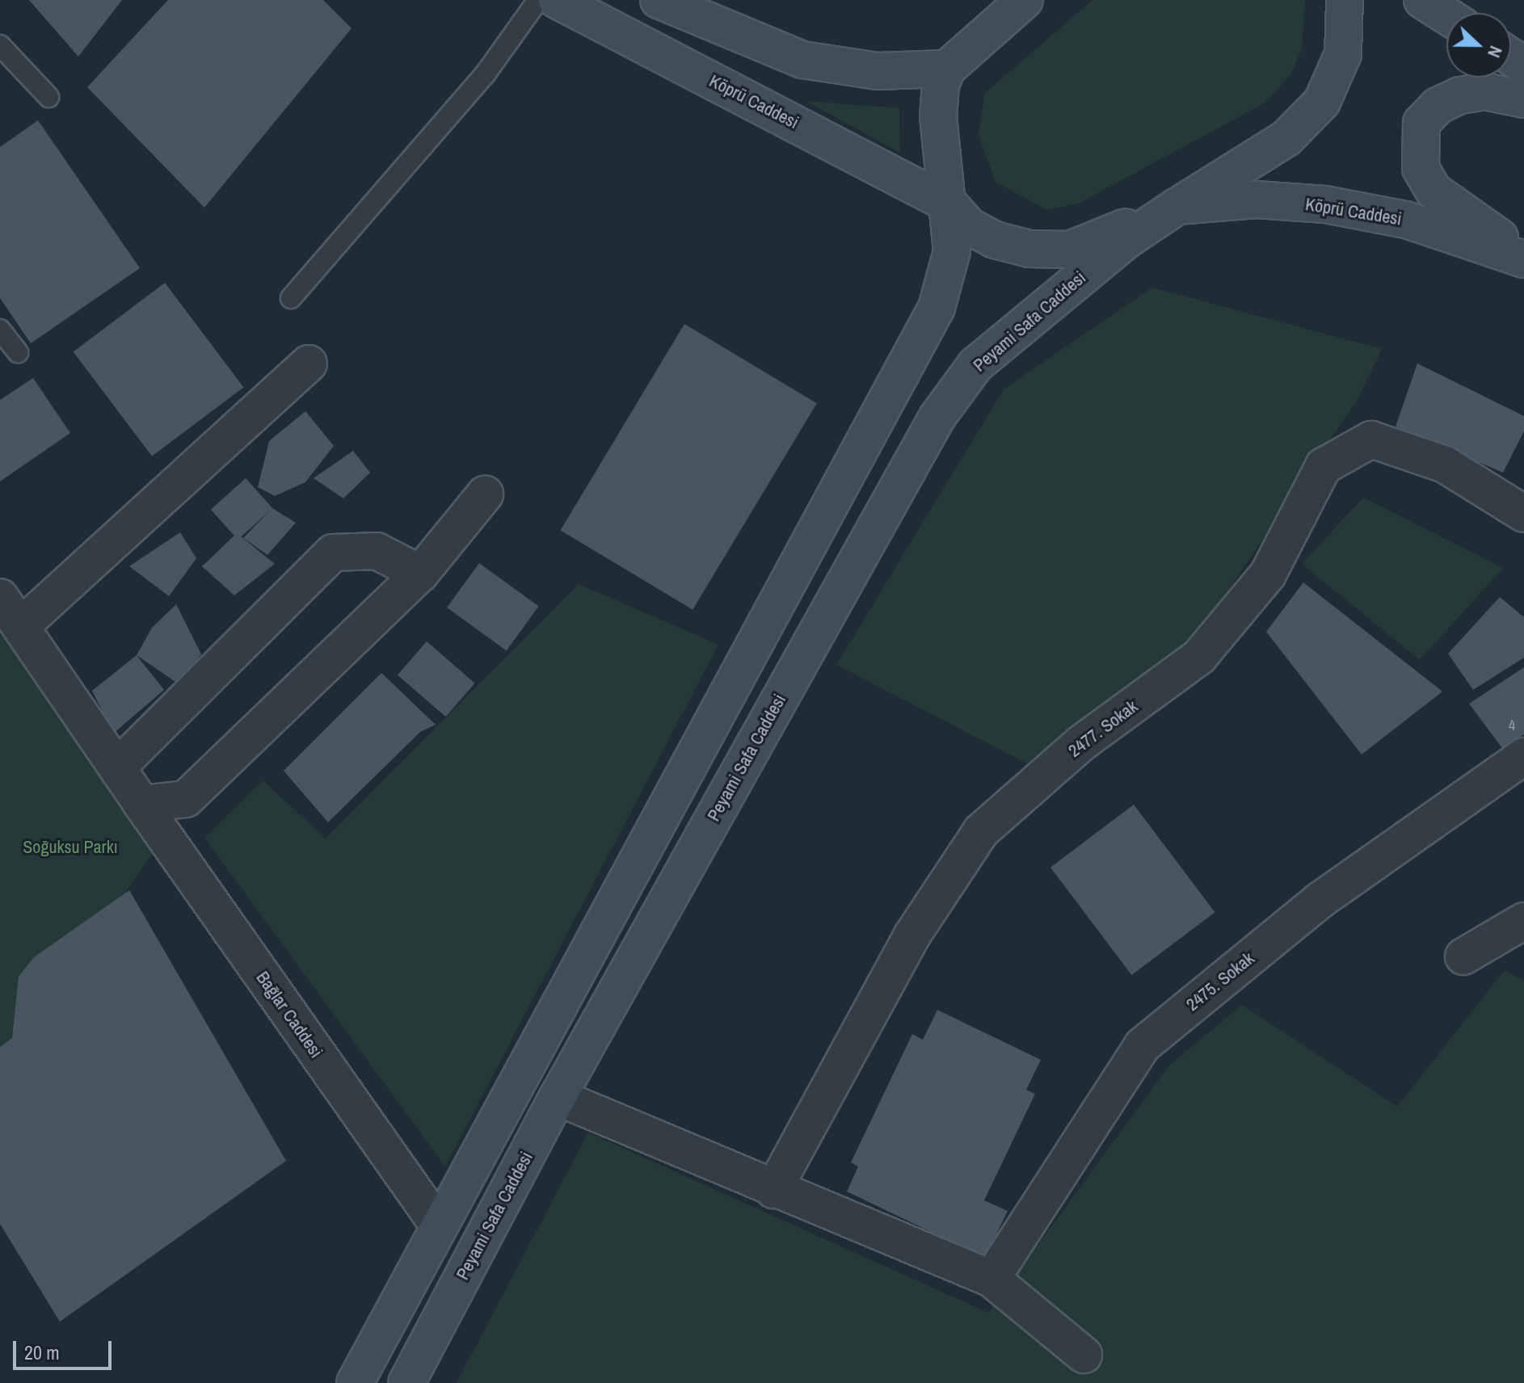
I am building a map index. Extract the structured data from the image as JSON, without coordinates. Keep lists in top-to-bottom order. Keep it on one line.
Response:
{"streets":{"street":["Köprü Caddesi","Peyami Safa Caddesi","2477. Sokak","2475. Sokak","Bağlar Caddesi"]},"crossings":[["Köprü Caddesi","Peyami Safa Caddesi"]],"parks":["Soğuksu Parkı"],"house_numbers":["4"],"scale_bar":"20 m","north":"right"}
